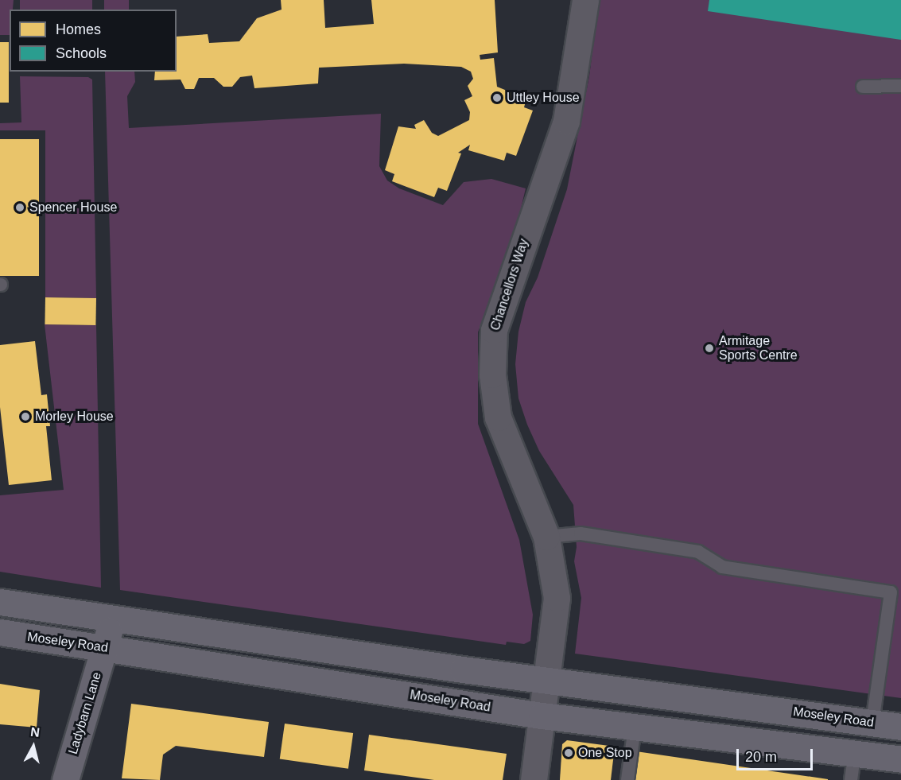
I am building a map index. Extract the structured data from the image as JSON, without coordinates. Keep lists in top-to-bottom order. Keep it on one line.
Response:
{"streets":{"main road":["Moseley Road","Ladybarn Lane"],"street":["Chancellors Way"]},"crossings":[["Chancellors Way","Moseley Road"],["Moseley Road","Ladybarn Lane"]],"places":["Uttley House","Spencer House","Armitage Sports Centre","Morley House","One Stop"],"legend":["Homes","Schools"],"scale_bar":"20 m","north":"top"}
